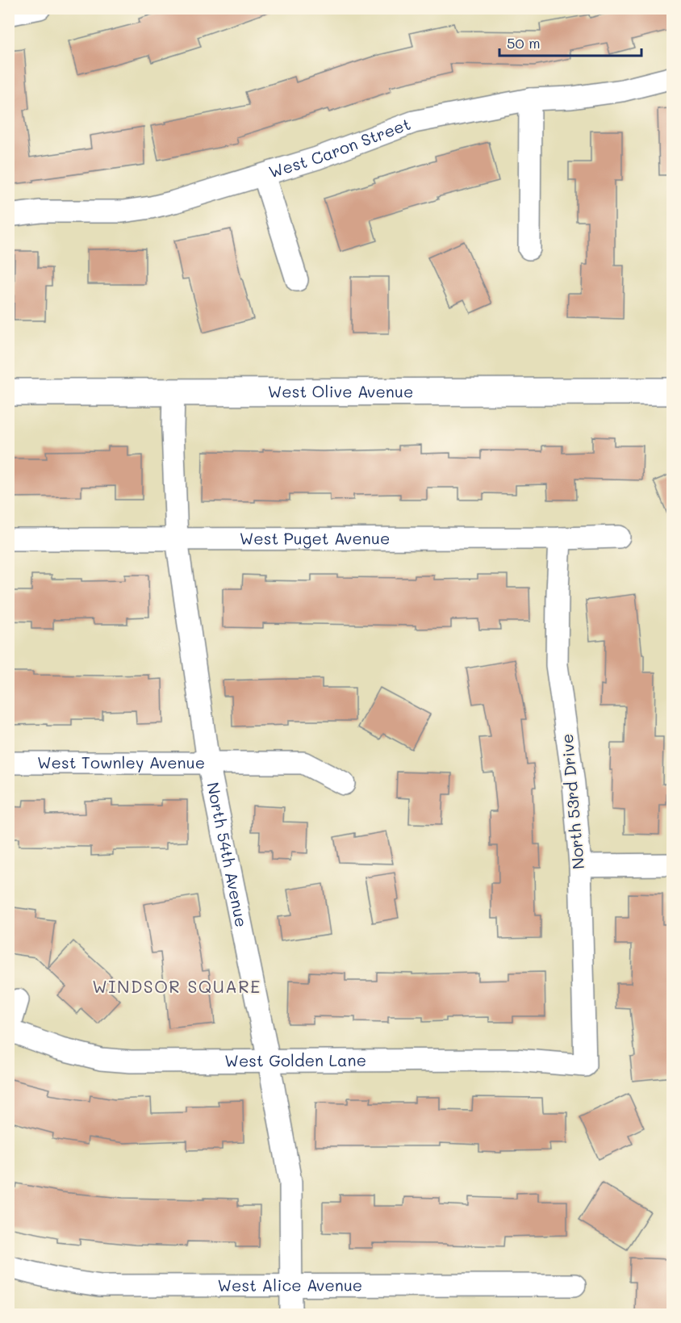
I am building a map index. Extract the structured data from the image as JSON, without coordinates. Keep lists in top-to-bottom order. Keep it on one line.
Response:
{"streets":{"main road":["West Olive Avenue"],"street":["West Caron Street","West Puget Avenue","West Townley Avenue","North 53rd Drive","North 54th Avenue","West Golden Lane","West Alice Avenue"]},"crossings":[["West Olive Avenue","North 54th Avenue"],["West Puget Avenue","North 53rd Drive"],["West Puget Avenue","North 54th Avenue"],["West Townley Avenue","North 54th Avenue"],["North 53rd Drive","West Golden Lane"],["North 54th Avenue","West Golden Lane"],["North 54th Avenue","West Alice Avenue"]],"districts":["WINDSOR SQUARE"],"scale_bar":"50 m"}
